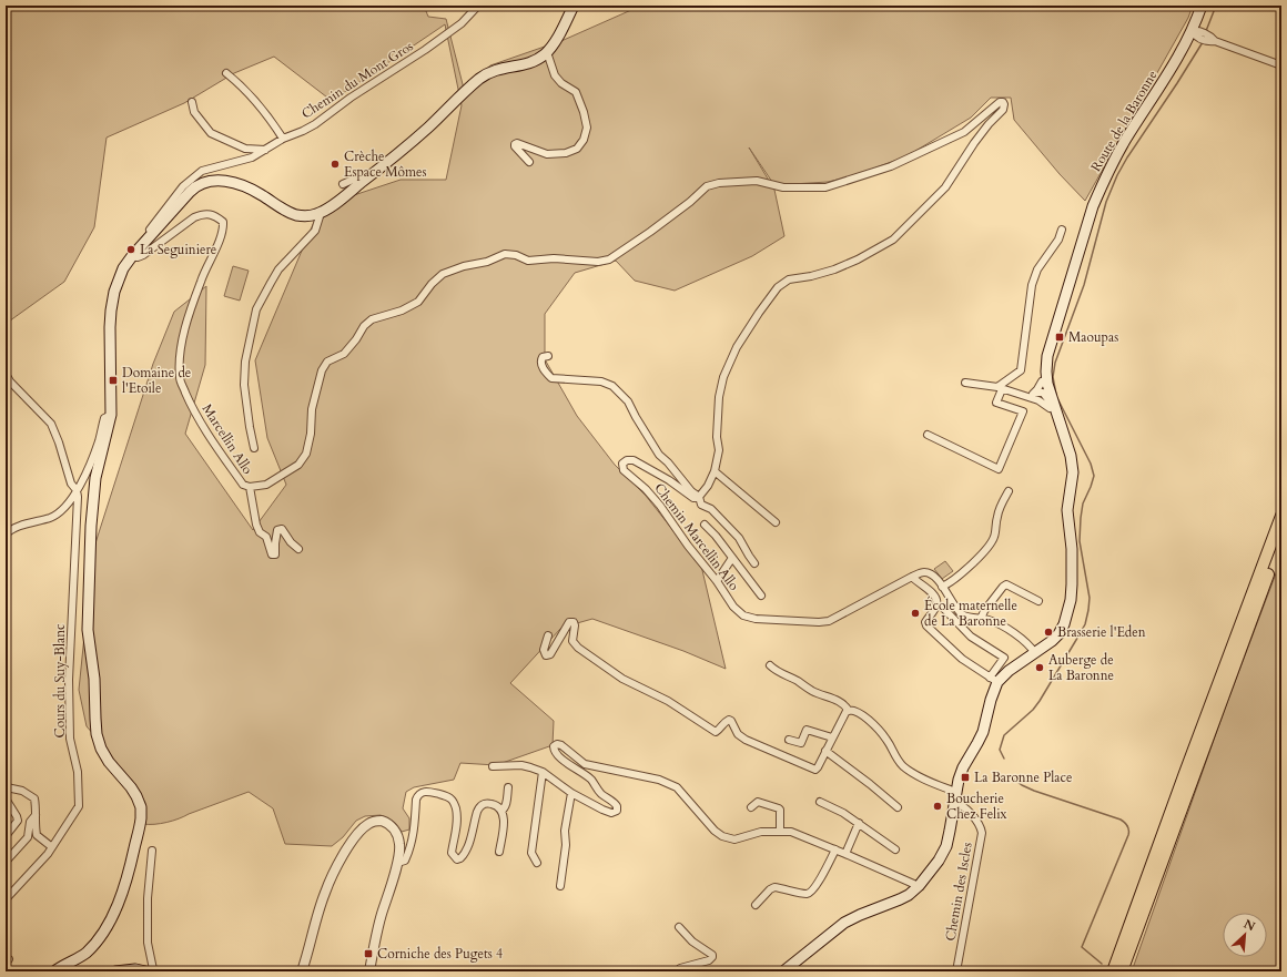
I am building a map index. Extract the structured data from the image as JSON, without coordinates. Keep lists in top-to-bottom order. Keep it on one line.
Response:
{"streets":{"main road":["Route de la Baronne"],"street":["Chemin du Mont Gros","Marcellin Allo","Chemin Marcellin Allo","Cours du Suy-Blanc","Chemin des Iscles"]},"crossings":[["Route de la Baronne","Chemin Marcellin Allo"],["Route de la Baronne","Chemin des Iscles"],["Marcellin Allo","Chemin Marcellin Allo"]],"places":{"other":["Crèche Espace Mômes","La Seguiniere","École maternelle de La Baronne","Brasserie l'Eden","Auberge de La Baronne","Boucherie Chez Felix"],"transit":["Maoupas","Domaine de l'Etoile","La Baronne Place","Corniche des Pugets 4"]},"north":"top right"}
